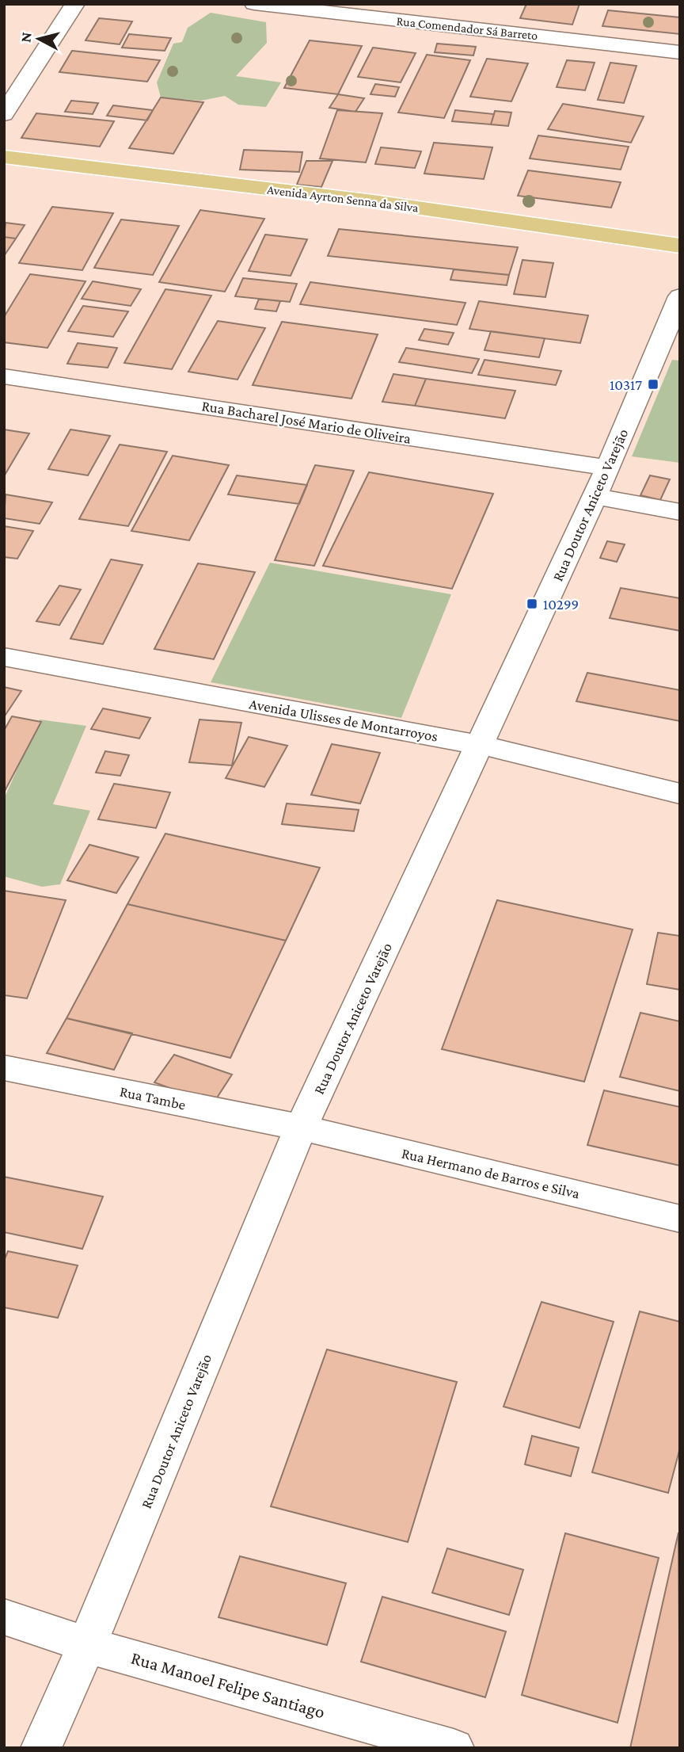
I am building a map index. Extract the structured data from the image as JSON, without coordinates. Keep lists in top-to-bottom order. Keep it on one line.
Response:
{"streets":{"main road":["Avenida Ayrton Senna da Silva"],"street":["Rua Comendador Sá Barreto","Rua Bacharel José Mario de Oliveira","Rua Doutor Aniceto Varejão","Avenida Ulisses de Montarroyos","Rua Tambe","Rua Hermano de Barros e Silva","Rua Manoel Felipe Santiago"]},"crossings":[["Rua Bacharel José Mario de Oliveira","Rua Doutor Aniceto Varejão"],["Rua Doutor Aniceto Varejão","Avenida Ulisses de Montarroyos"],["Rua Doutor Aniceto Varejão","Rua Tambe"],["Rua Doutor Aniceto Varejão","Rua Hermano de Barros e Silva"],["Rua Doutor Aniceto Varejão","Rua Manoel Felipe Santiago"],["Rua Tambe","Rua Hermano de Barros e Silva"]],"places":{"transit":["10317","10299"]},"north":"left"}
